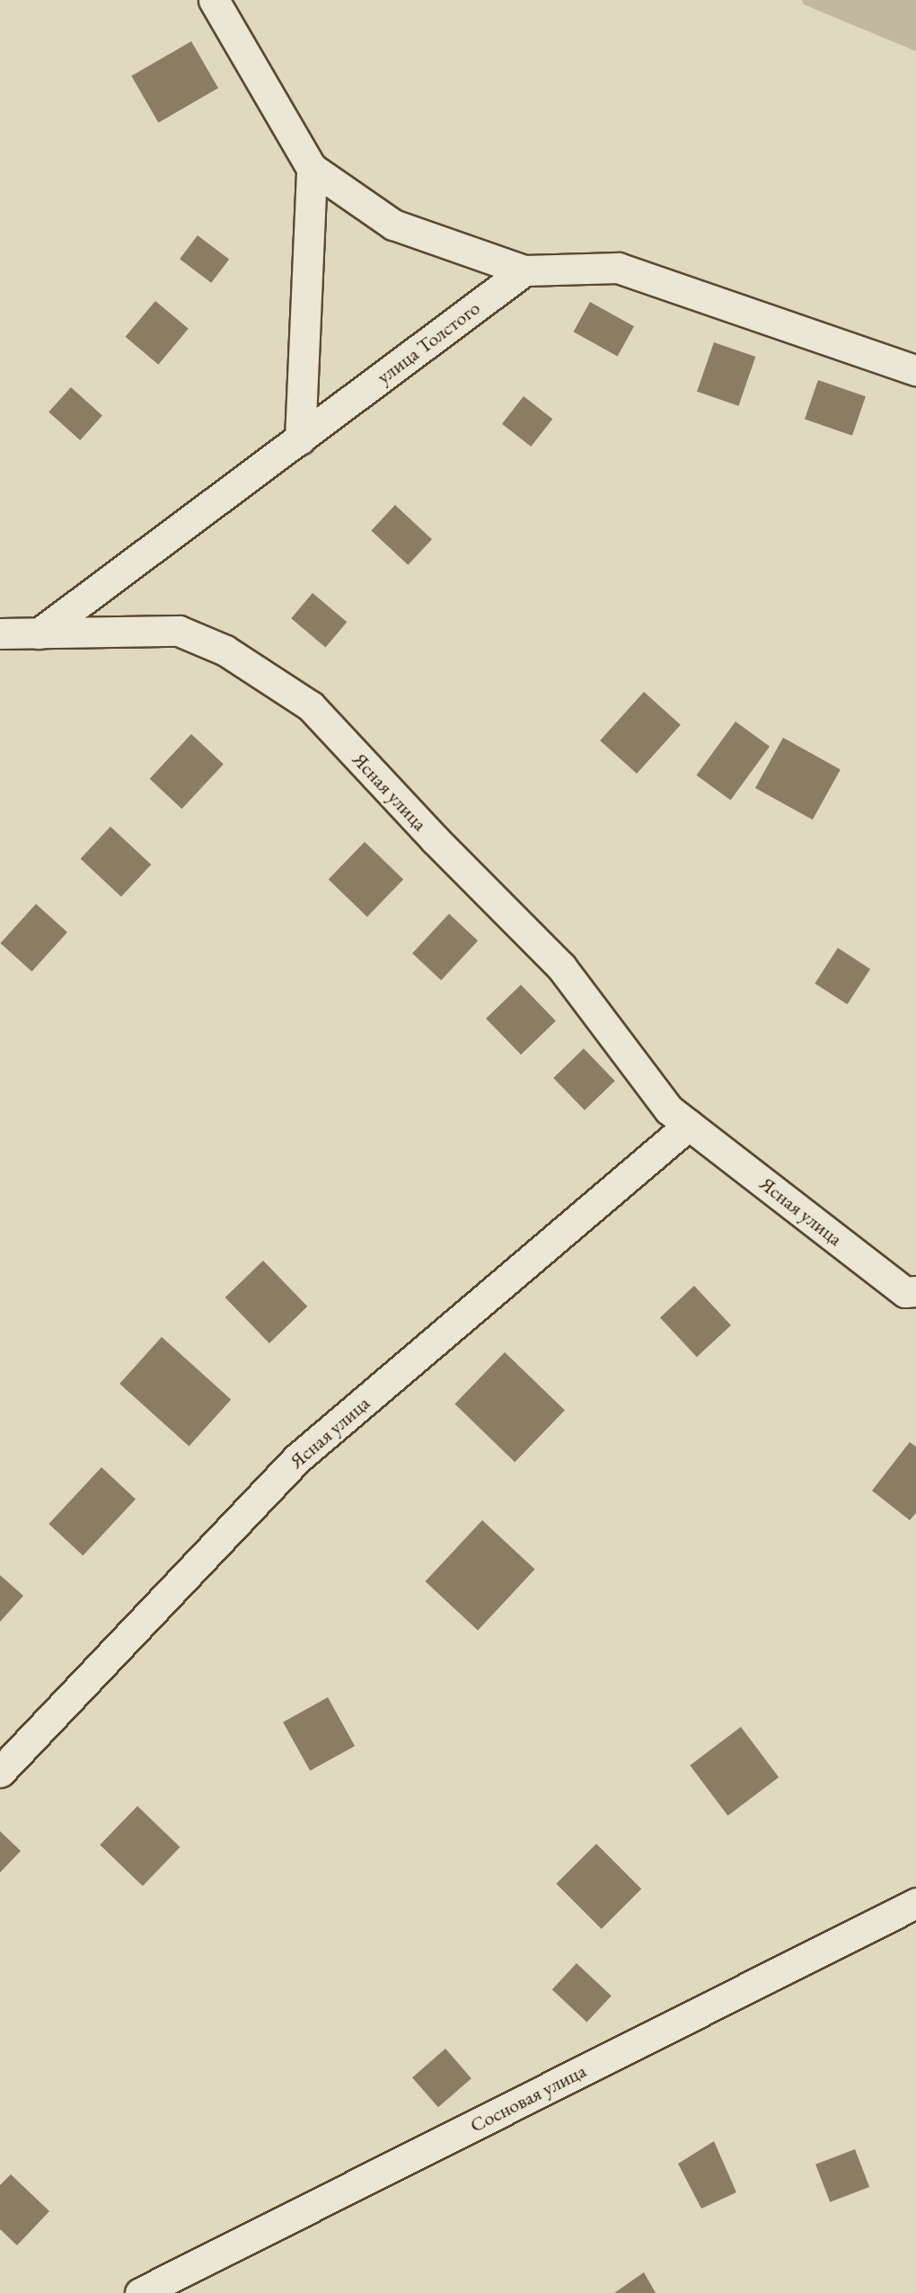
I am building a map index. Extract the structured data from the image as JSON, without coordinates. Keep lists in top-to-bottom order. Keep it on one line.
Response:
{"streets":{"street":["улица Толстого","Ясная улица","Сосновая улица"]},"crossings":[["улица Толстого","Ясная улица"]]}
